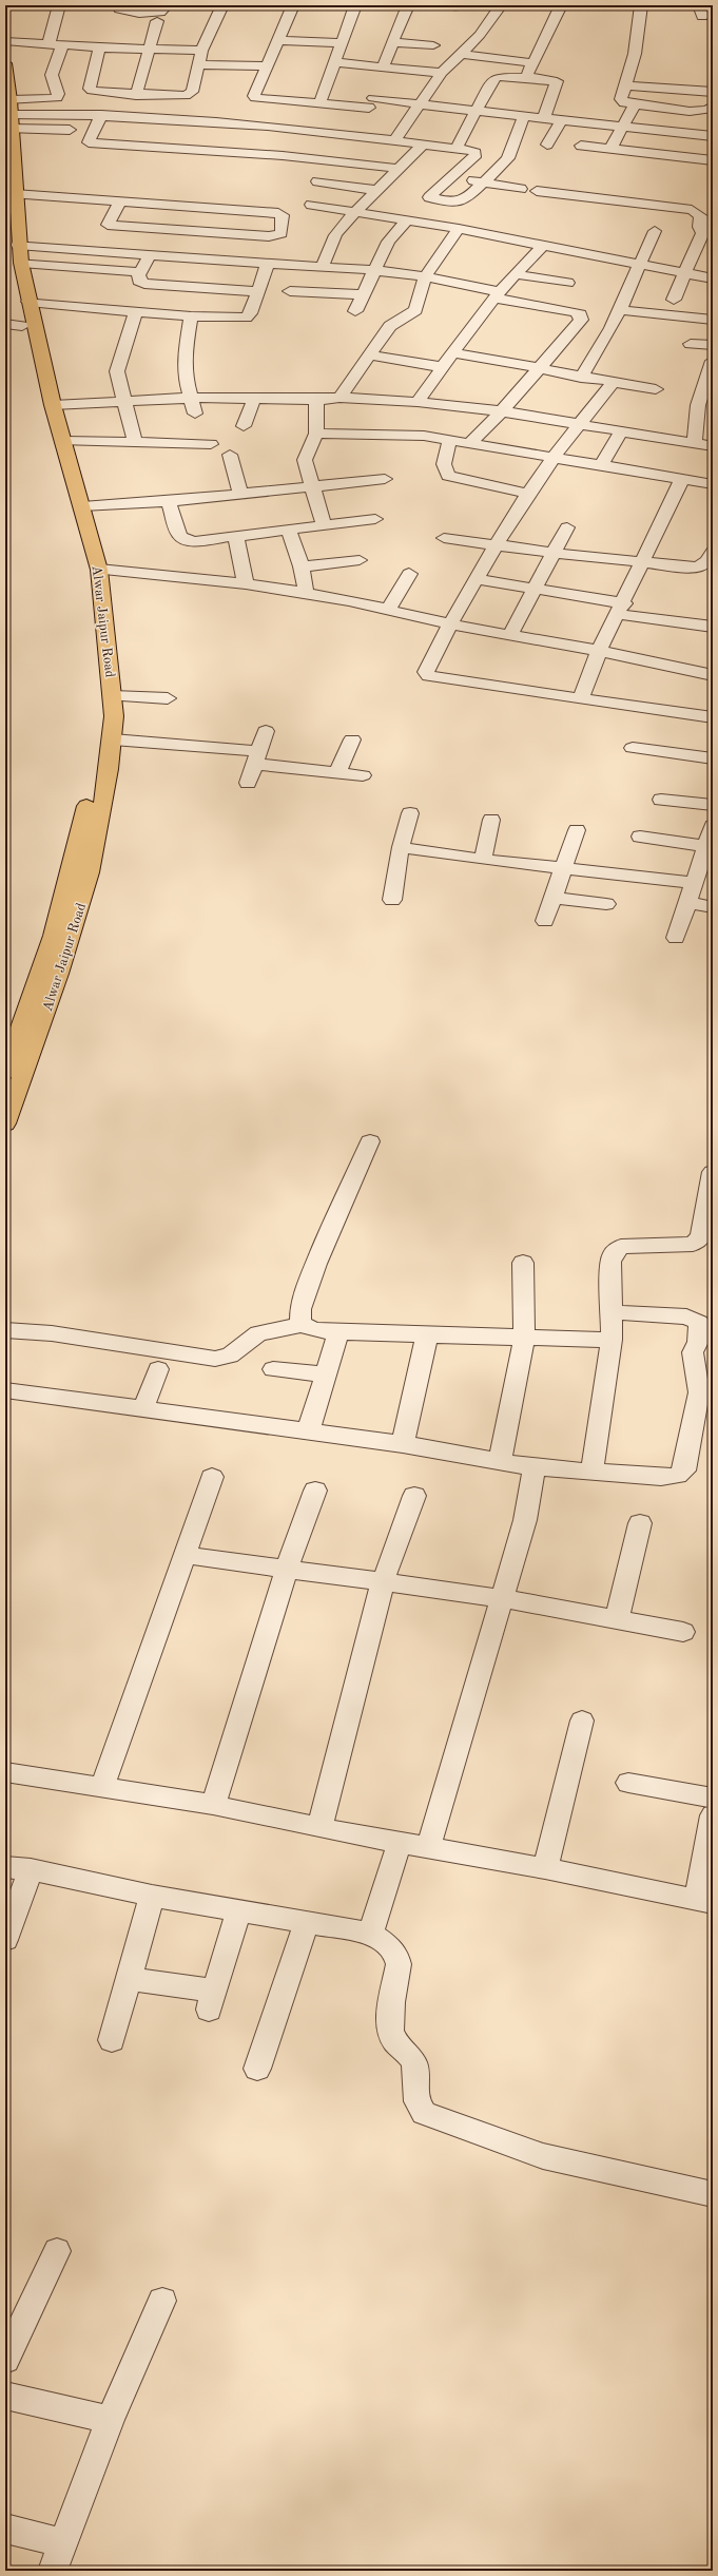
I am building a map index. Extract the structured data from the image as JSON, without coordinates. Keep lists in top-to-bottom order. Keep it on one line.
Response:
{"streets":{"main road":["Alwar Jaipur Road"]}}
